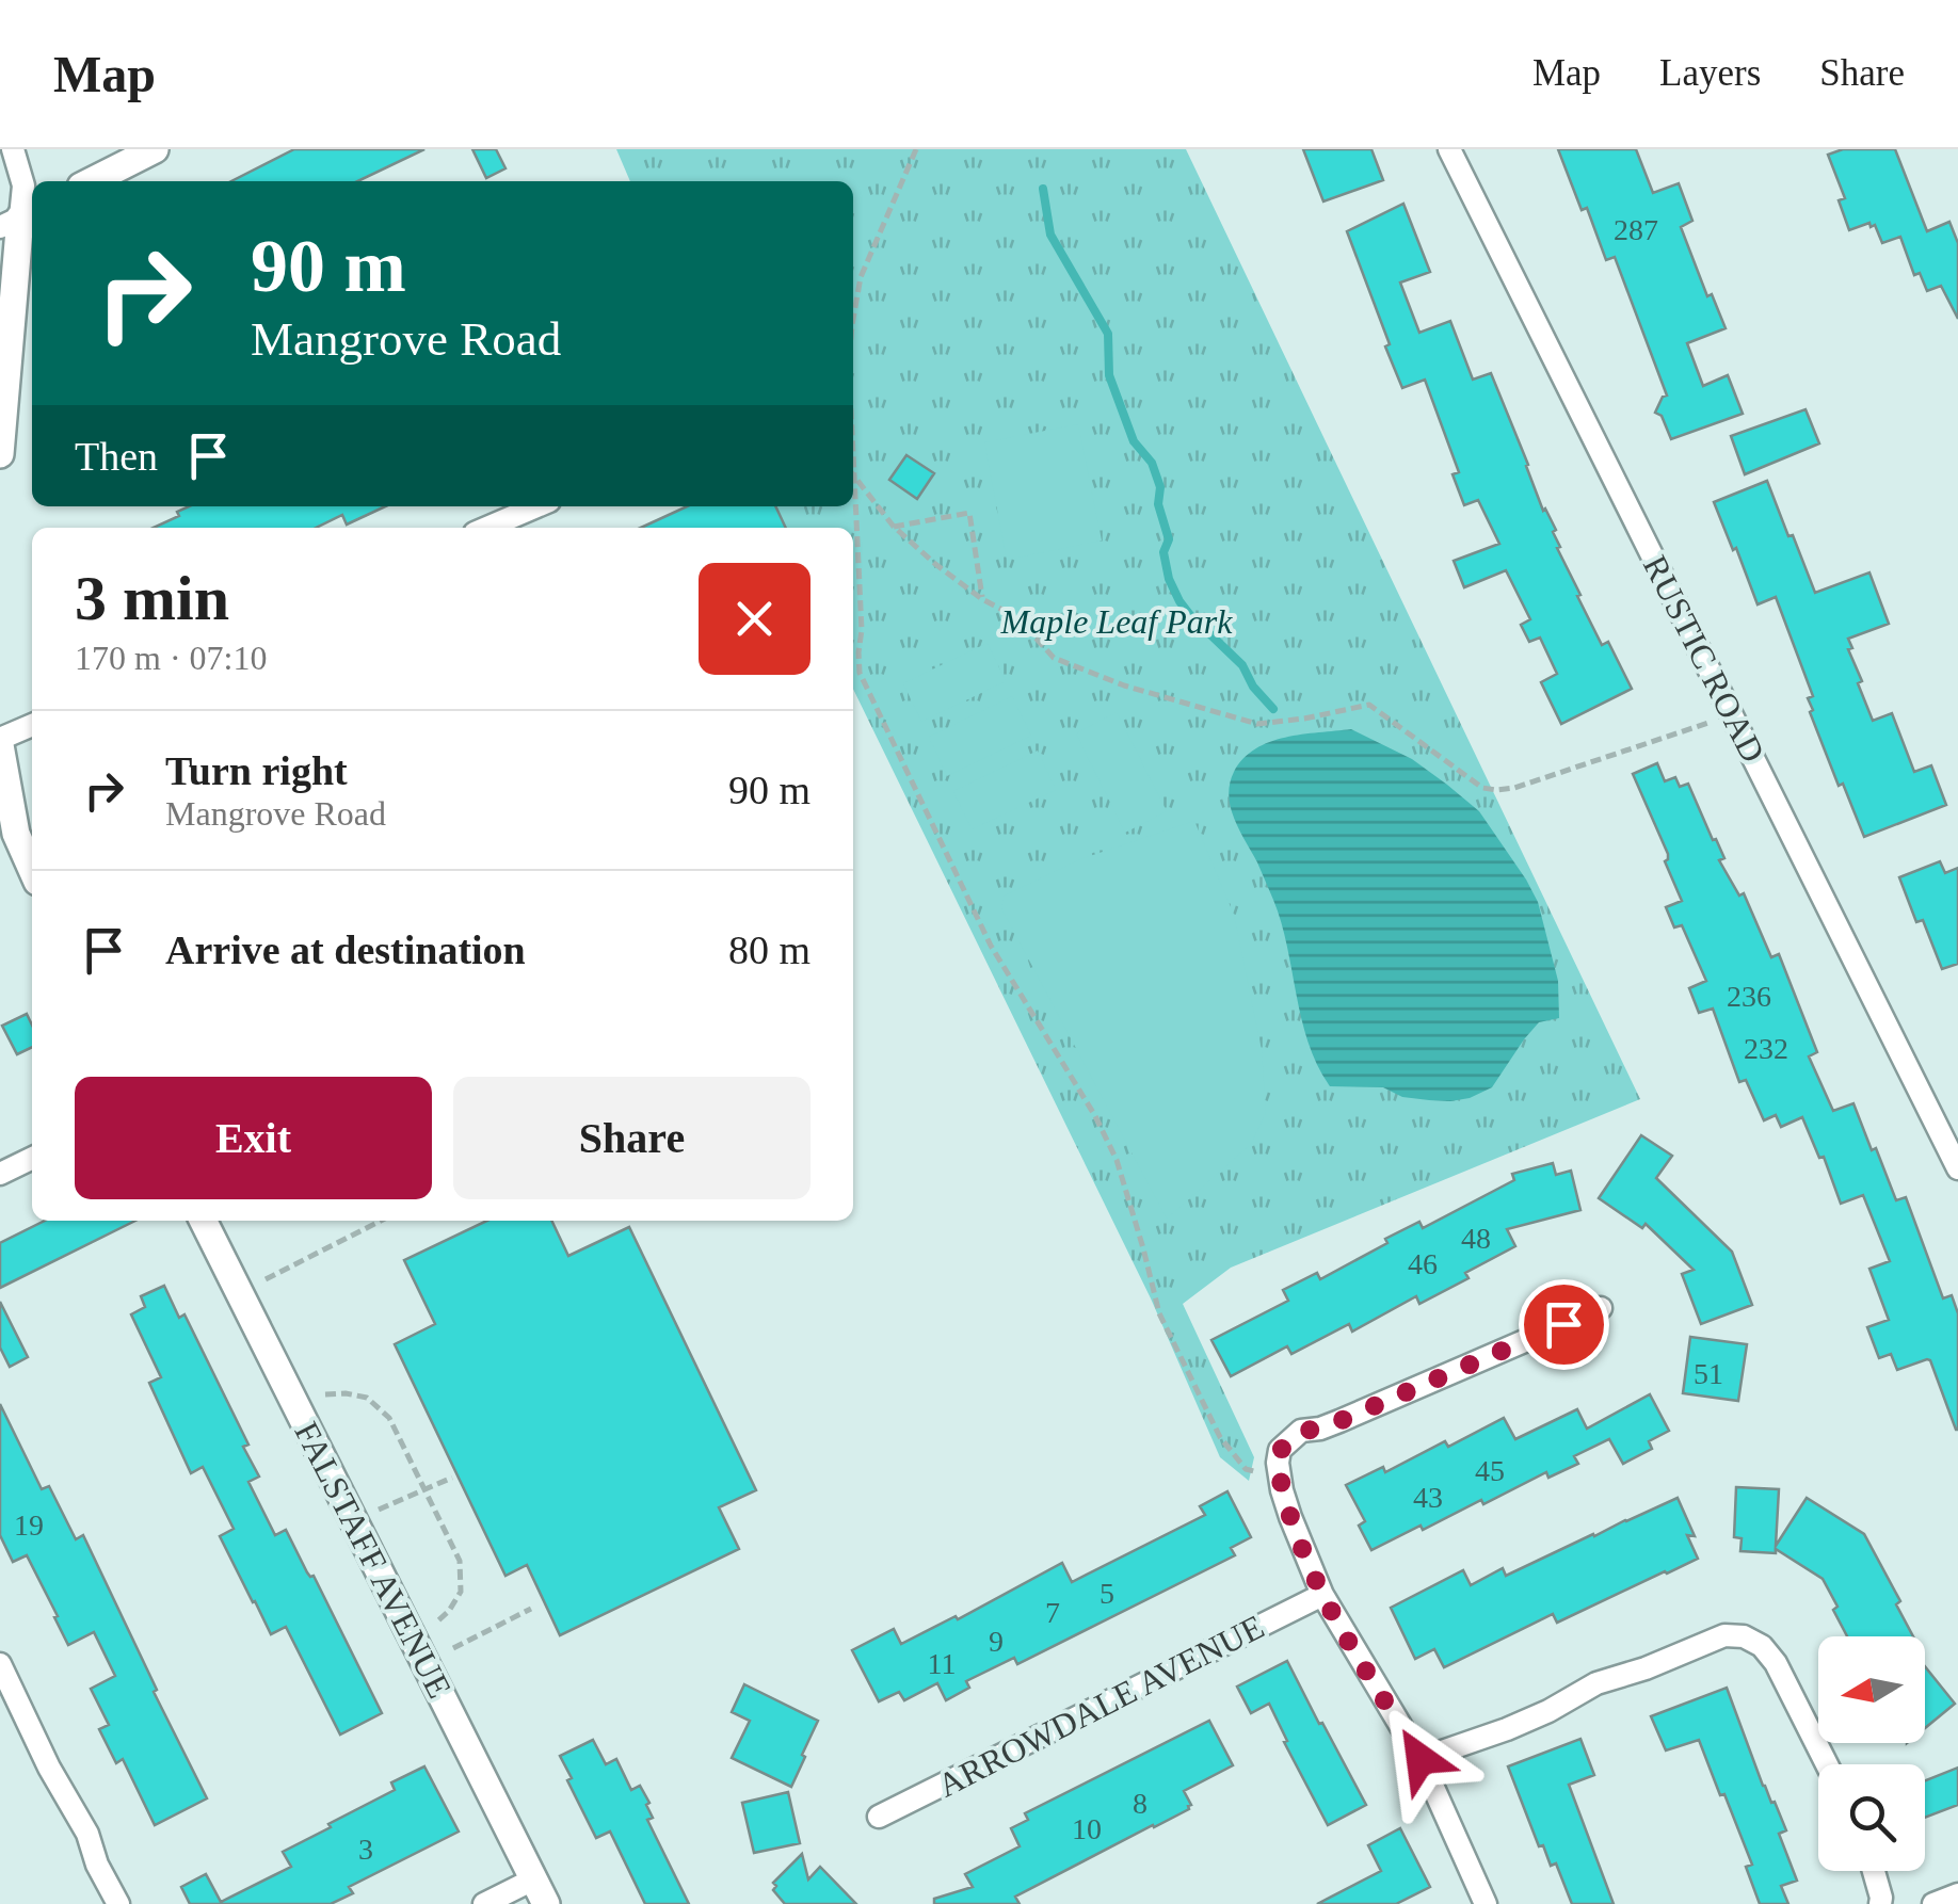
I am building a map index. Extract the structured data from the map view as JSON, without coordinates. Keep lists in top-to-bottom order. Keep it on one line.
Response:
{"streets":{"street":["RUSTIC ROAD","FALSTAFF AVENUE","ARROWDALE AVENUE"]},"parks":["Maple Leaf Park"],"house_numbers":["287","236","232","48","46","51","45","43","19","5","7","9","11","8","10","3"],"north":"left","page":{"header":"Map","nav":["Map","Layers","Share"],"turn":["90 m","Mangrove Road"],"then":"Then","heading":["3 min","170 m · 07:10"],"list":[{"name":"Turn right","note":"Mangrove Road","value":"90 m"},{"name":"Arrive at destination","value":"80 m"}],"buttons":["Exit","Share"]}}
